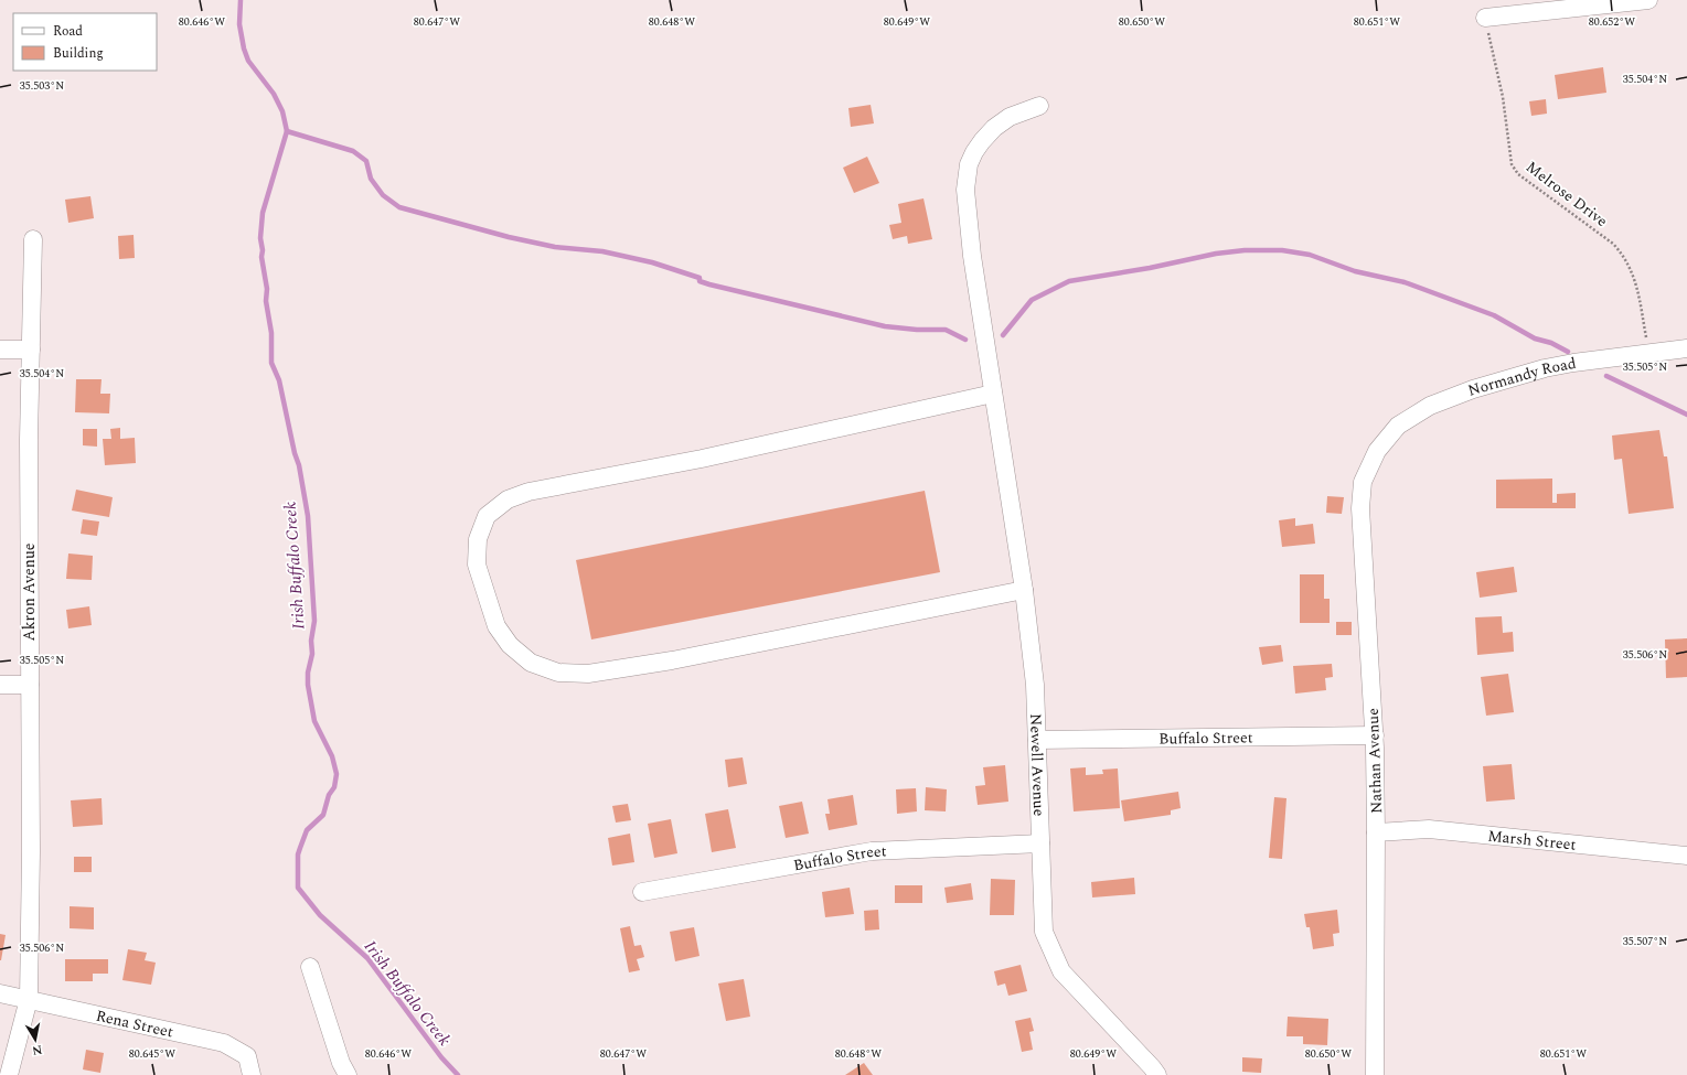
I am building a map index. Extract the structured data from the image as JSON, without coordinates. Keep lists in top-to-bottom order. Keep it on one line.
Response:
{"streets":{"street":["Normandy Road","Akron Avenue","Buffalo Street","Nathan Avenue","Newell Avenue","Marsh Street","Rena Street"],"path":["Melrose Drive"]},"crossings":[["Melrose Drive","Normandy Road"],["Normandy Road","Nathan Avenue"],["Akron Avenue","Rena Street"],["Buffalo Street","Nathan Avenue"],["Buffalo Street","Newell Avenue"],["Nathan Avenue","Marsh Street"]],"water":["Irish Buffalo Creek"],"legend":["Road","Building"],"north":"bottom","coordinates":["80.646°W","80.647°W","80.648°W","80.649°W","80.650°W","80.651°W","80.652°W","35.504°N","35.503°N","35.505°N","35.506°N","35.507°N","80.645°W"]}
